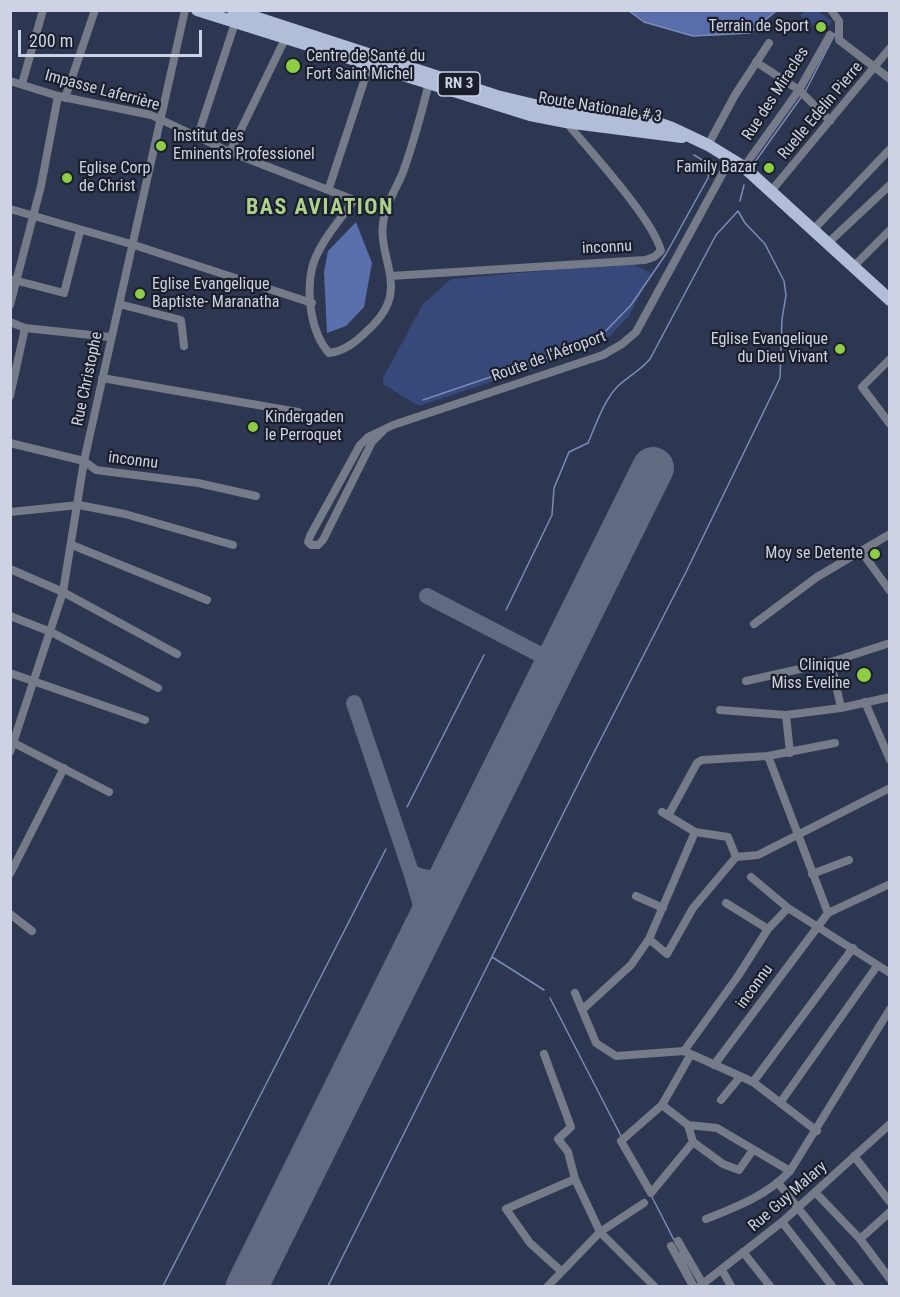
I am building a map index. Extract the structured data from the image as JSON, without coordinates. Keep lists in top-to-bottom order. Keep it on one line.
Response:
{"streets":{"main road":["RN 3","Route Nationale # 3"],"street":["Impasse Laferrière","Rue des Miracles","Ruelle Edelin Pierre","inconnu","Route de l'Aéroport","Rue Christophe","Rue Guy Malary"]},"crossings":[["Impasse Laferrière","Rue Christophe"],["Rue des Miracles","Route Nationale # 3"],["Route Nationale # 3","Ruelle Edelin Pierre"],["Route Nationale # 3","inconnu"],["Route Nationale # 3","Route de l'Aéroport"],["inconnu","Rue Christophe"]],"districts":["BAS AVIATION"],"places":["Terrain de Sport","Centre de Santé du Fort Saint Michel","Institut des Eminents Professionel","Family Bazar","Eglise Corp de Christ","Eglise Evangelique Baptiste- Maranatha","Eglise Evangelique du Dieu Vivant","Kindergaden le Perroquet","Moy se Detente","Clinique Miss Eveline"],"scale_bar":"200 m"}
